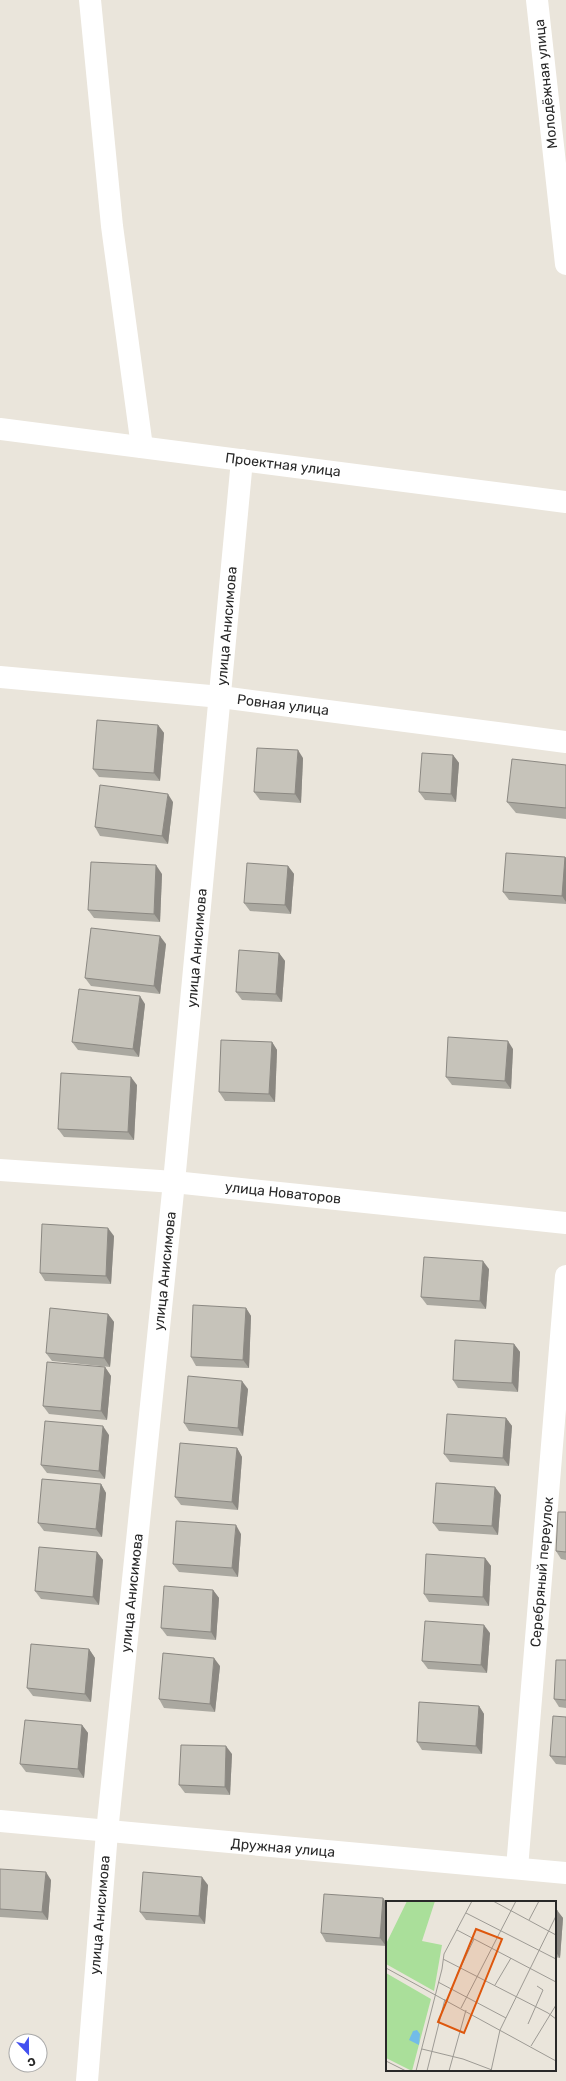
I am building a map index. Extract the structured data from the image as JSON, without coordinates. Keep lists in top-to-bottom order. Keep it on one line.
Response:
{"streets":{"street":["Молодёжная улица","Проектная улица","улица Анисимова","Ровная улица","улица Новаторов","Серебряный переулок","Дружная улица"]},"crossings":[["Проектная улица","улица Анисимова"],["улица Анисимова","Ровная улица"],["улица Анисимова","улица Новаторов"],["улица Анисимова","Дружная улица"],["Серебряный переулок","Дружная улица"]],"north":"bottom"}
